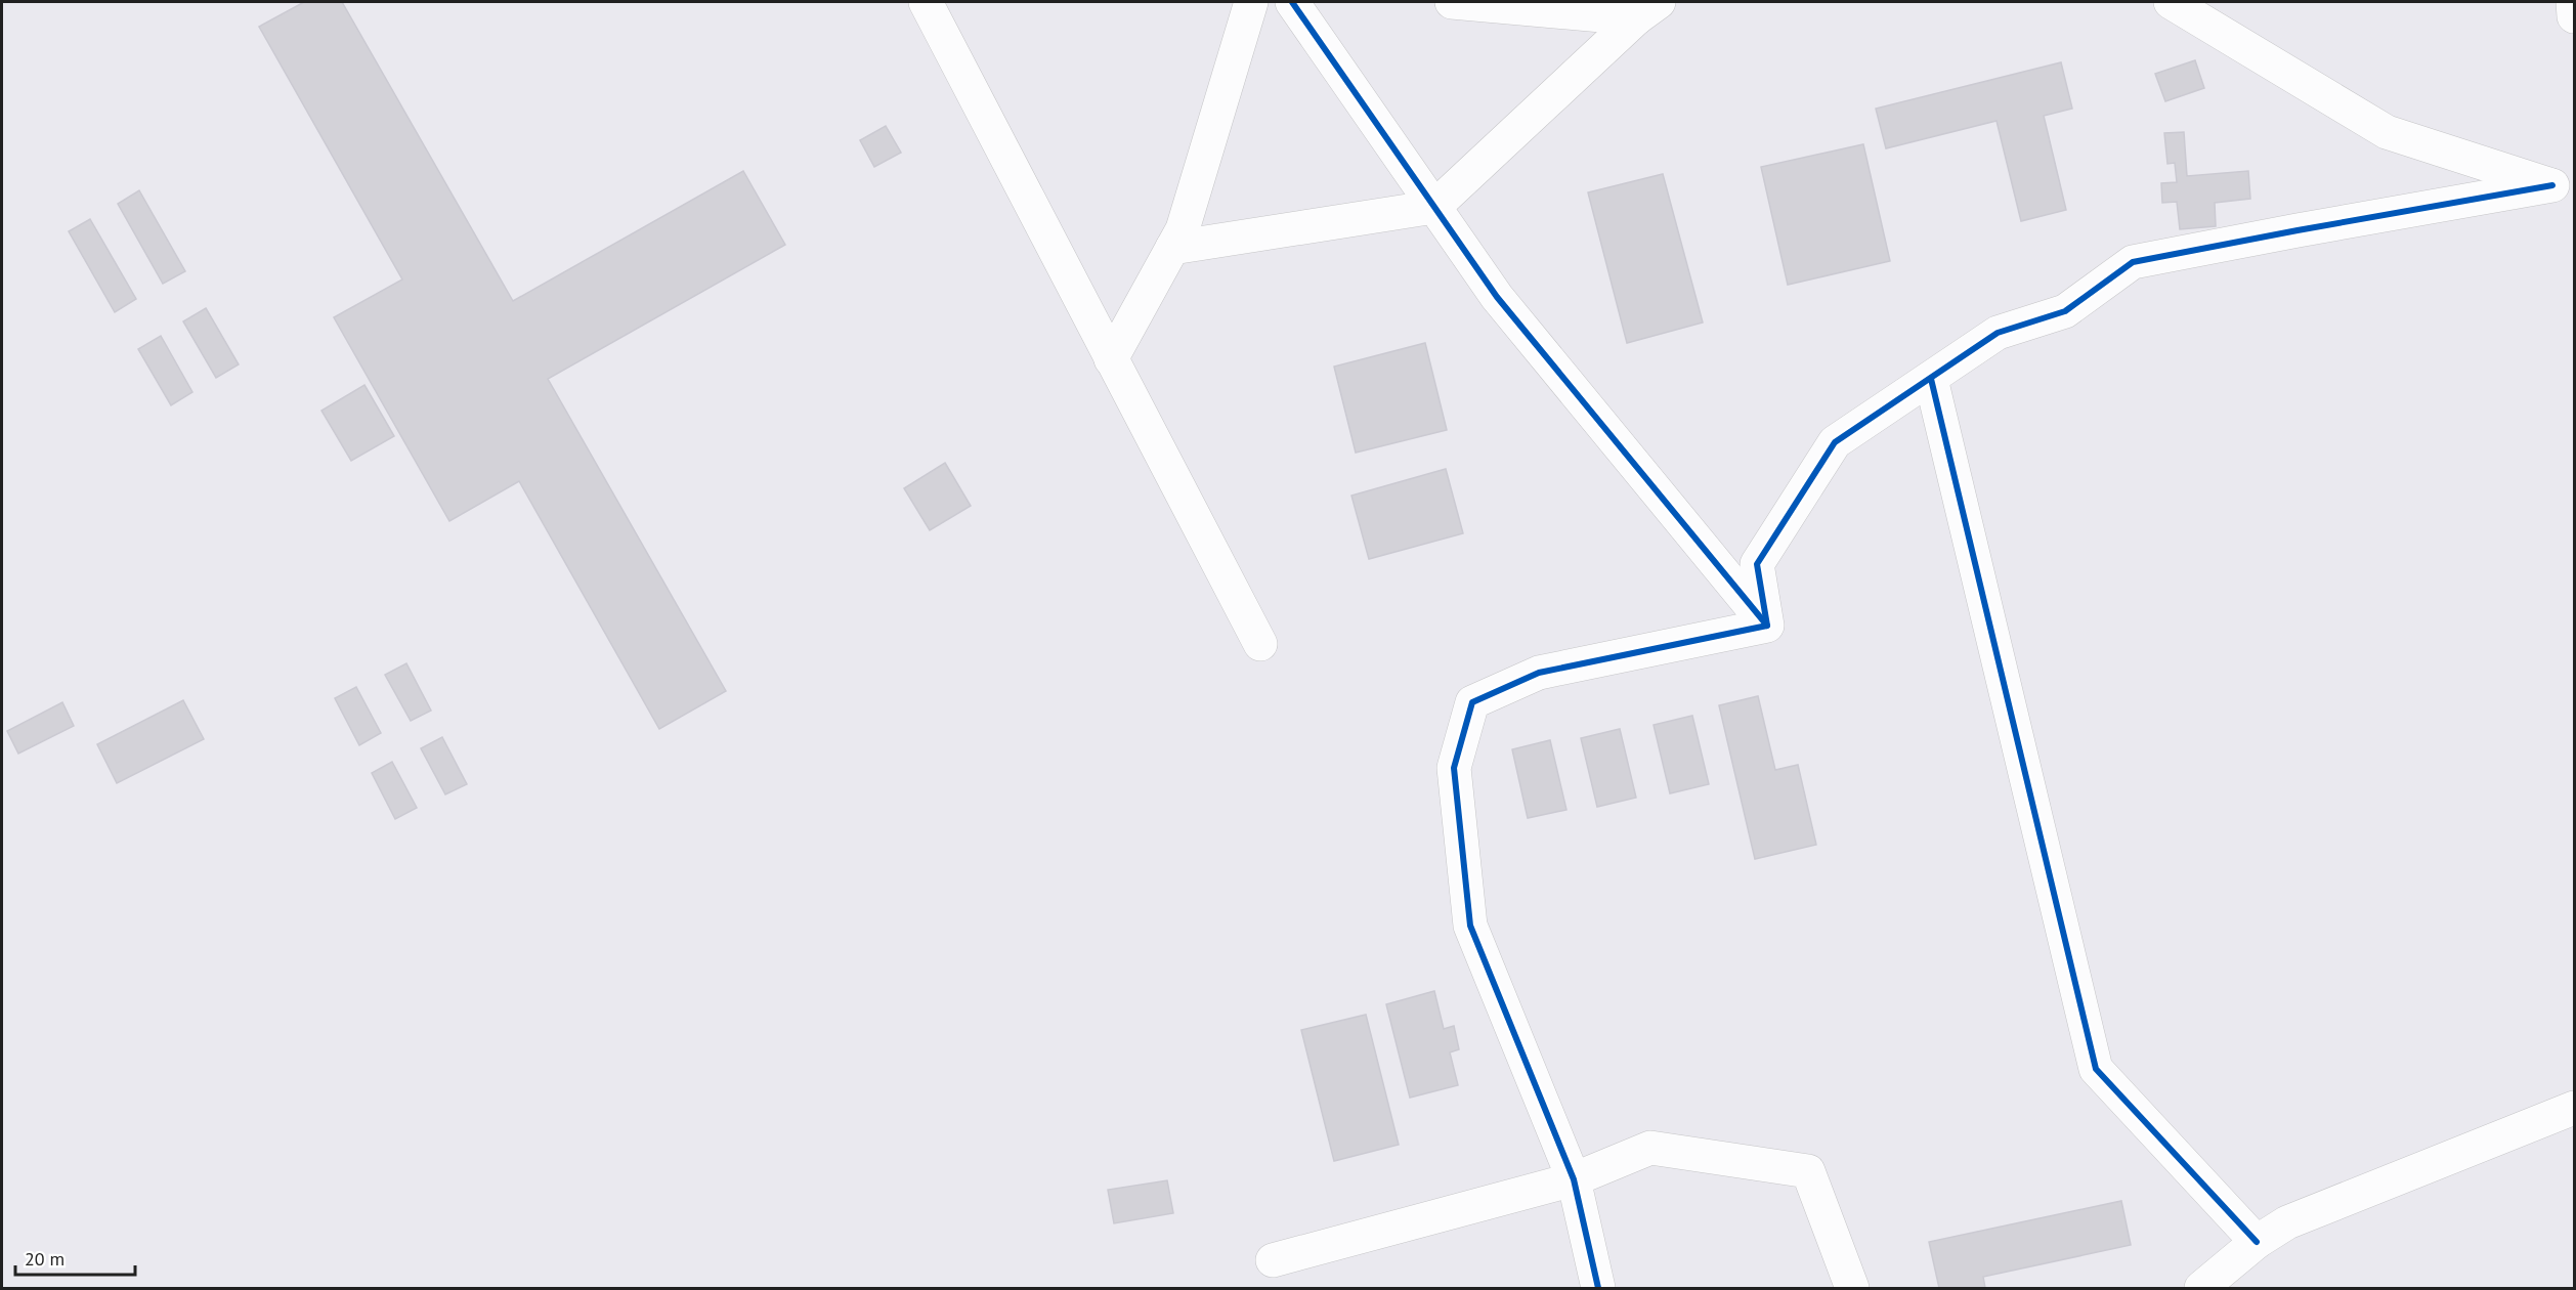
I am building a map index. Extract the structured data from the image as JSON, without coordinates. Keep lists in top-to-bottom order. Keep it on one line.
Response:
{"scale_bar":"20 m"}
